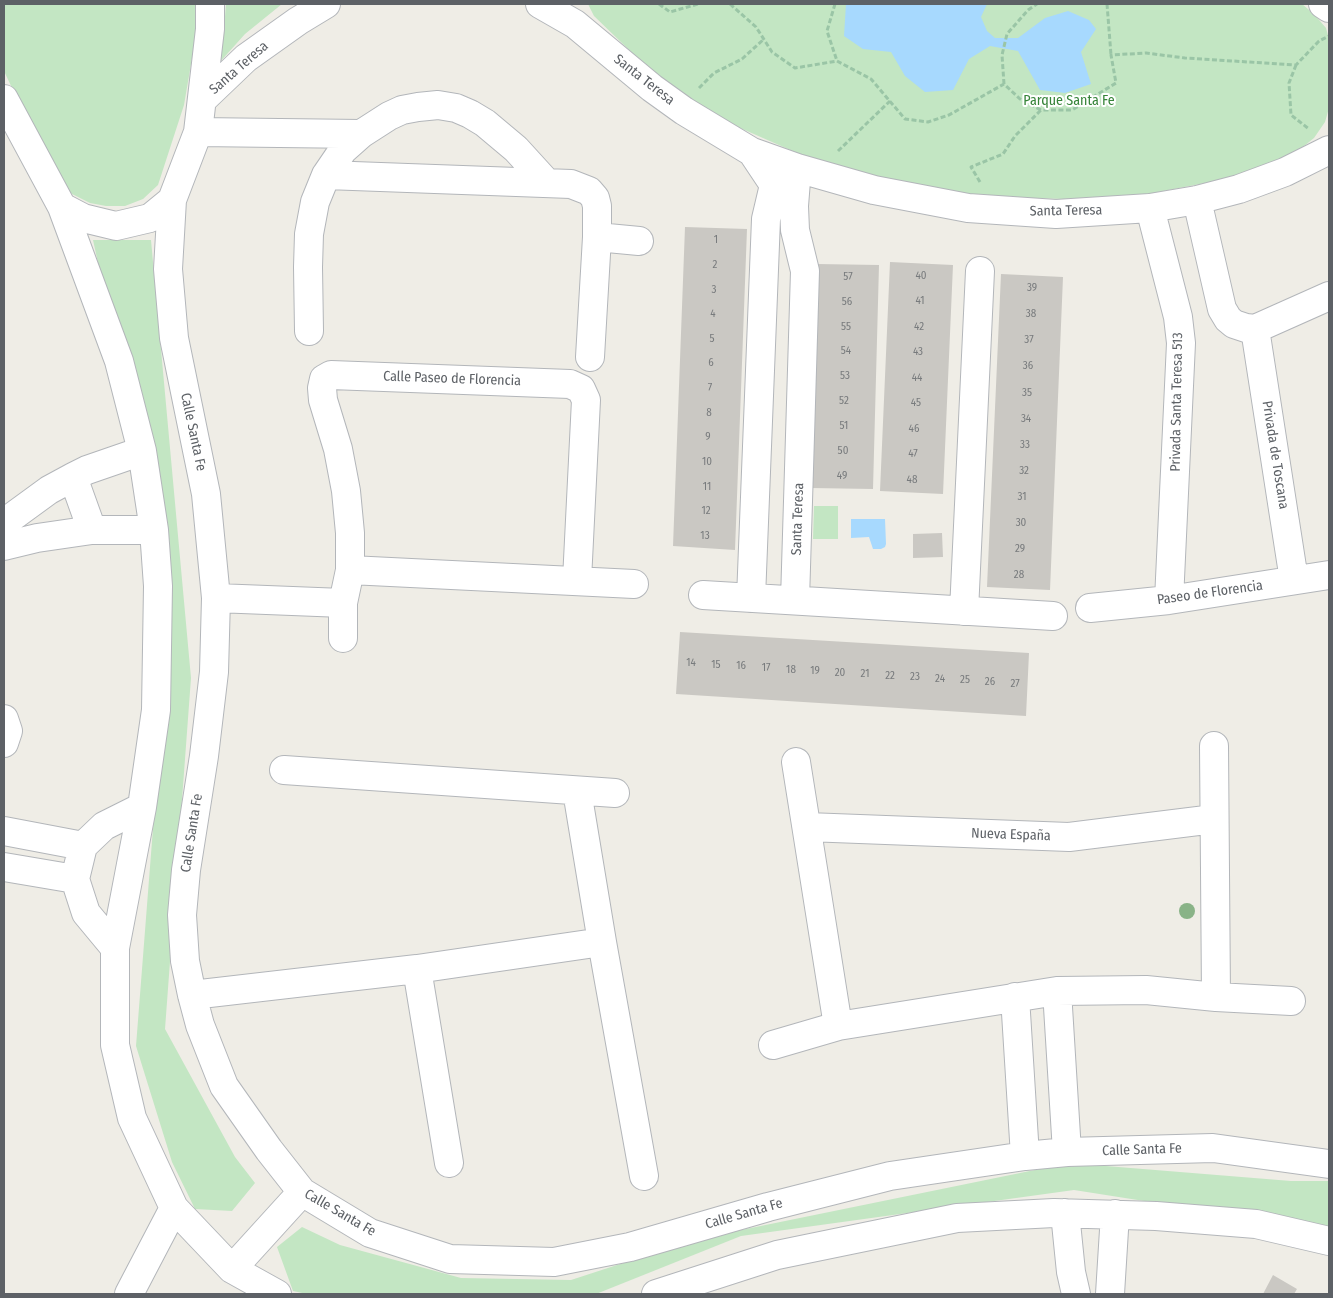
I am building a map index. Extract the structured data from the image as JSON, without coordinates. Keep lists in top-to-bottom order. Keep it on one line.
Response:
{"streets":{"street":["Santa Teresa","Calle Paseo de Florencia","Privada Santa Teresa 513","Calle Santa Fe","Privada de Toscana","Paseo de Florencia","Nueva España"]},"crossings":[["Santa Teresa","Privada Santa Teresa 513"],["Privada Santa Teresa 513","Paseo de Florencia"],["Privada de Toscana","Paseo de Florencia"]],"parks":["Parque Santa Fe"],"house_numbers":["1","2","40","57","39","3","41","56","4","38","55","42","5","37","54","43","6","36","53","44","7","35","52","45","8","34","51","46","9","33","50","47","10","32","49","48","11","31","12","30","13","29","28","14","15","16","17","18","19","20","21","22","23","24","25","26","27"]}
